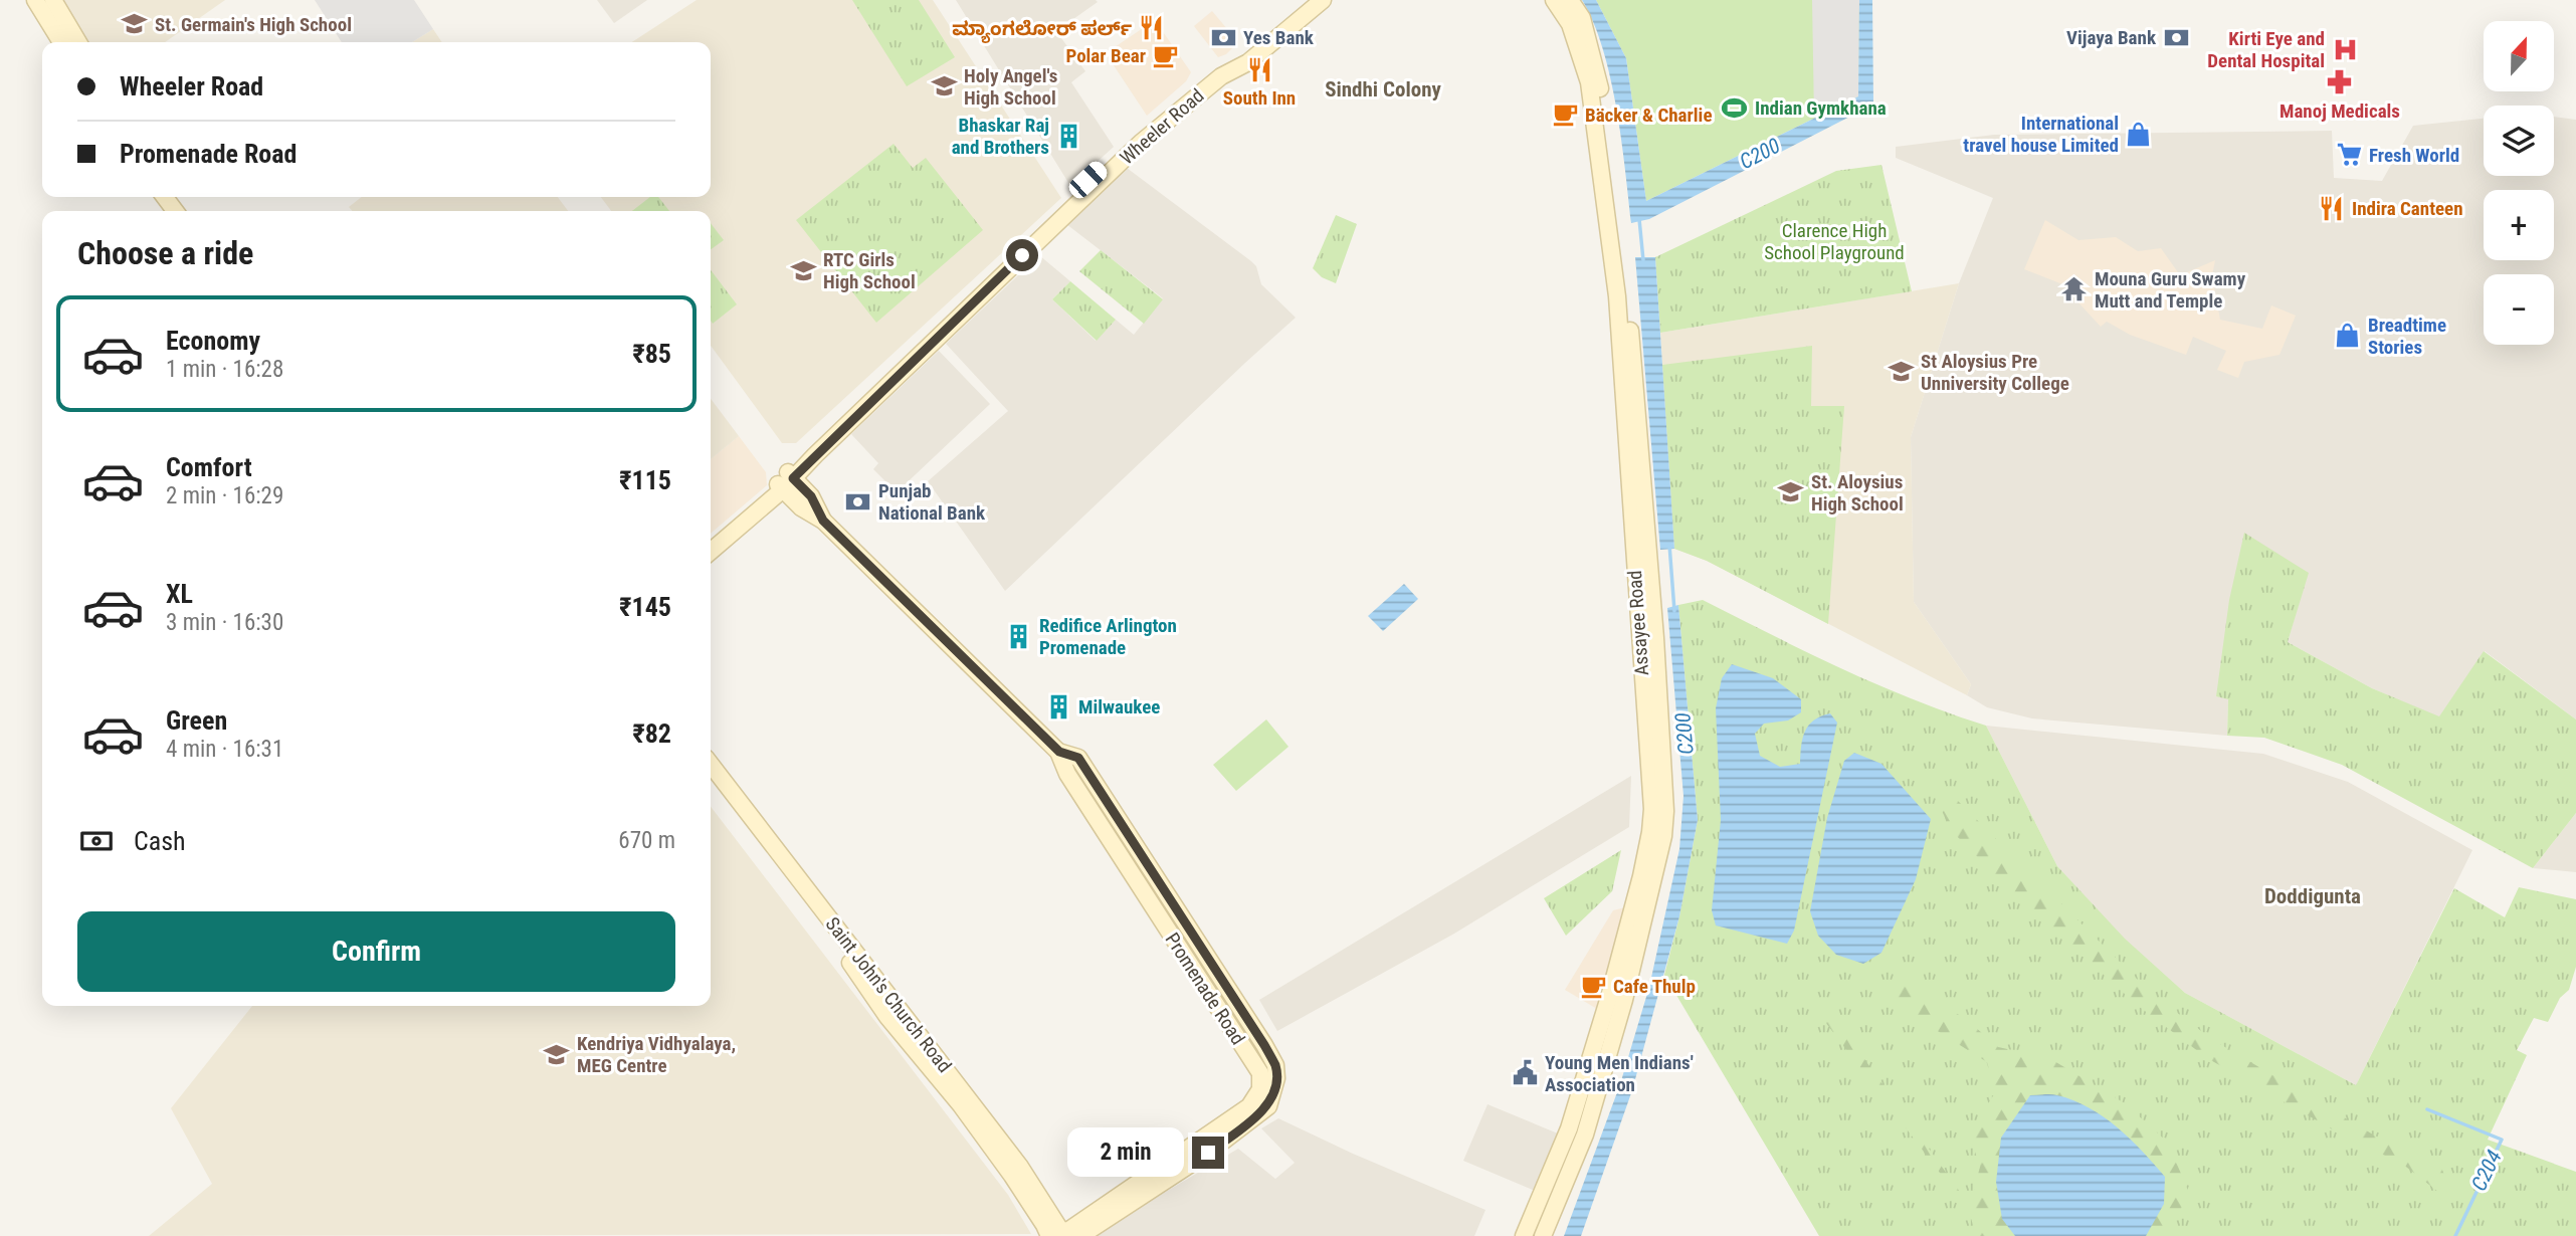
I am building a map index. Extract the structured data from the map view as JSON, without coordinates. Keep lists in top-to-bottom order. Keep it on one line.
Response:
{"streets":{"main road":["Wheeler Road","Assayee Road","Promenade Road","Saint John's Church Road"]},"crossings":[["Wheeler Road","Promenade Road"],["Promenade Road","Saint John's Church Road"]],"districts":["Sindhi Colony","Doddigunta"],"water":["C200","C204"],"parks":["Clarence High School Playground"],"places":{"school or university":["St. Germain's High School","Holy Angel's High School","RTC Girls High School","St Aloysius Pre Unniversity College","St. Aloysius High School","Kendriya Vidhyalaya, MEG Centre"],"restaurant":["ಮ್ಯಾಂಗಲೋರ್ ಪರ್ಲ್","South Inn","Indira Canteen"],"bank":["Yes Bank","Vijaya Bank","Punjab National Bank"],"hospital":["Kirti Eye and Dental Hospital"],"cafe":["Polar Bear","Bäcker & Charlie","Cafe Thulp"],"pharmacy":["Manoj Medicals"],"sports":["Indian Gymkhana"],"shop":["International travel house Limited","Breadtime Stories"],"building":["Bhaskar Raj and Brothers","Redifice Arlington Promenade","Milwaukee"],"supermarket":["Fresh World"],"temple":["Mouna Guru Swamy Mutt and Temple"],"public building":["Young Men Indians' Association"]},"north":"top","page":{"map_buttons":["+","−"],"banner":["Wheeler Road","Promenade Road"],"heading":"Choose a ride","list":[{"name":"Economy","note":"1 min · 16:28","value":"₹85"},{"name":"Comfort","note":"2 min · 16:29","value":"₹115"},{"name":"XL","note":"3 min · 16:30","value":"₹145"},{"name":"Green","note":"4 min · 16:31","value":"₹82"}],"pay":["Cash","670 m"],"buttons":"Confirm","bubble":"2 min"}}
